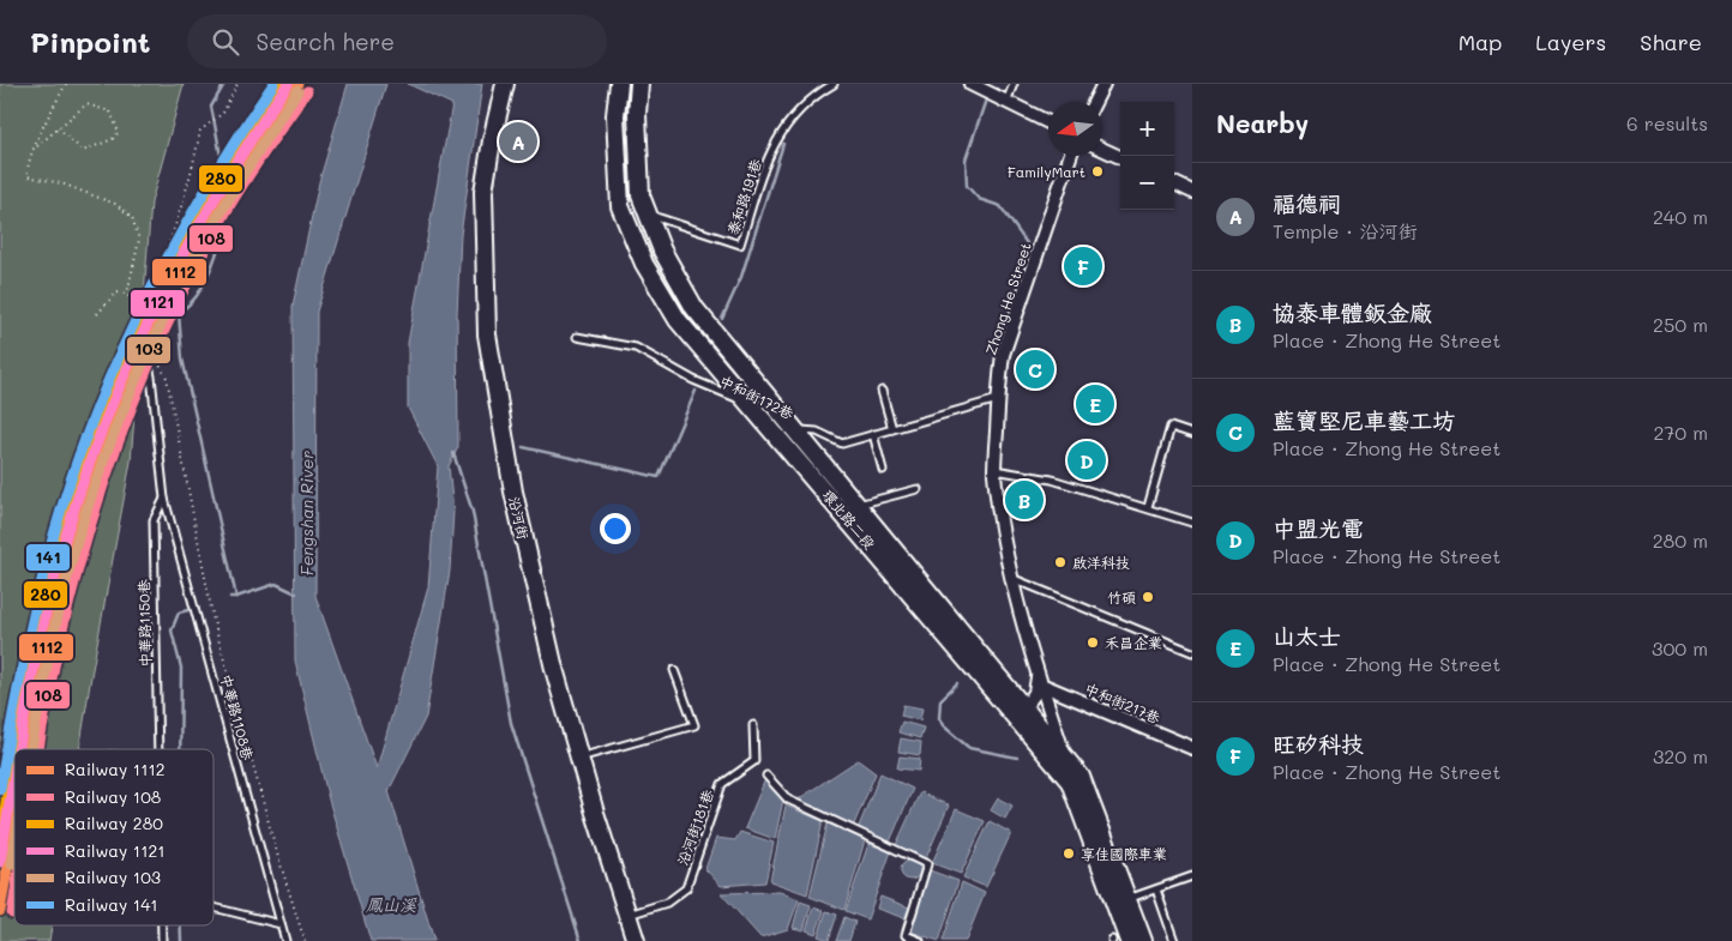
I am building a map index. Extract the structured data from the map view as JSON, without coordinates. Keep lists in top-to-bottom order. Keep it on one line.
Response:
{"streets":{"street":["Zhong He Street","沿河街","環北路二段","中和街217巷"],"lane":["泰和路191巷","中和街172巷","中華路1150巷","中華路1108巷","沿河街181巷"]},"crossings":[["泰和路191巷","環北路二段"],["Zhong He Street","中和街172巷"],["Zhong He Street","環北路二段"],["Zhong He Street","中和街217巷"],["中和街172巷","環北路二段"],["沿河街","沿河街181巷"],["中華路1150巷","中華路1108巷"]],"water":["Fengshan River","鳳山溪"],"places":["FamilyMart","啟洋科技","竹碩","禾昌企業","享佳國際車業"],"lines":["rail line 1112","rail line 280","rail line 1121","rail line 141","rail line 108","rail line 103"],"legend":["Railway 1112","Railway 108","Railway 280","Railway 1121","Railway 103","Railway 141"],"north":"left","page":{"header":"Pinpoint","search":"Search here","nav":["Map","Layers","Share"],"heading":["Nearby","6 results"],"map_buttons":["+","−"],"pins":["A","F","C","E","D","B"],"list":[{"mark":"A","name":"福德祠","note":"Temple · 沿河街","value":"240 m"},{"mark":"B","name":"協泰車體鈑金廠","note":"Place · Zhong He Street","value":"250 m"},{"mark":"C","name":"藍寶堅尼車藝工坊","note":"Place · Zhong He Street","value":"270 m"},{"mark":"D","name":"中盟光電","note":"Place · Zhong He Street","value":"280 m"},{"mark":"E","name":"山太士","note":"Place · Zhong He Street","value":"300 m"},{"mark":"F","name":"旺矽科技","note":"Place · Zhong He Street","value":"320 m"}]}}
